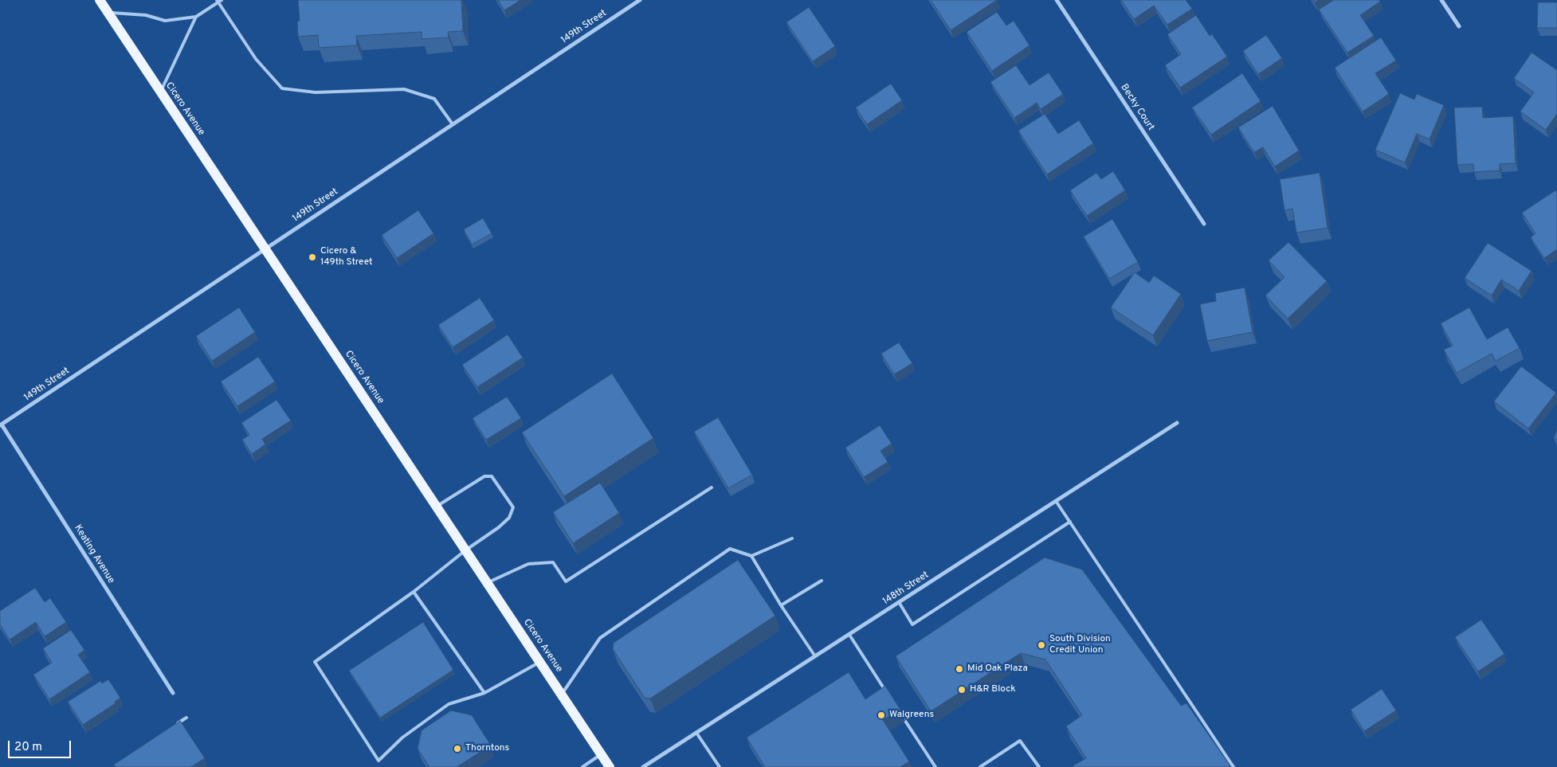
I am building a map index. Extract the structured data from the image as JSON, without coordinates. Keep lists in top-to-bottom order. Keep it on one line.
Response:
{"streets":{"main road":["Cicero Avenue"],"street":["149th Street","Becky Court","Keating Avenue","148th Street"]},"crossings":[["149th Street","Cicero Avenue"],["149th Street","Keating Avenue"]],"places":["Cicero & 149th Street","South Division Credit Union","Mid Oak Plaza","H&R Block","Walgreens","Thorntons"],"scale_bar":"20 m"}
